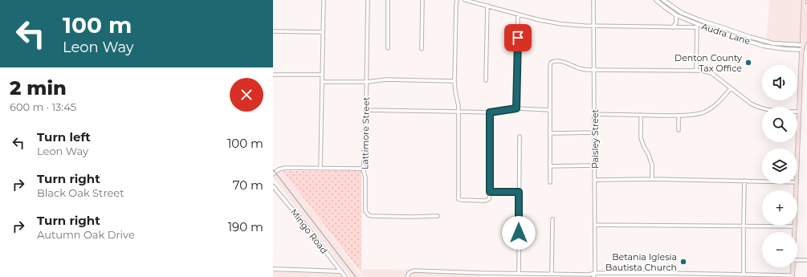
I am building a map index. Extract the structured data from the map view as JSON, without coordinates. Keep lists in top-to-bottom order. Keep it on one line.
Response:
{"streets":{"street":["Audra Lane","Lattimore Street","Paisley Street","Mingo Road"]},"places":["Denton County Tax Office","Betania Iglesia Bautista Church"],"page":{"turn":["100 m","Leon Way"],"map_buttons":["+","−"],"heading":["2 min","600 m · 13:45"],"list":[{"name":"Turn left","note":"Leon Way","value":"100 m"},{"name":"Turn right","note":"Black Oak Street","value":"70 m"},{"name":"Turn right","note":"Autumn Oak Drive","value":"190 m"}]}}
